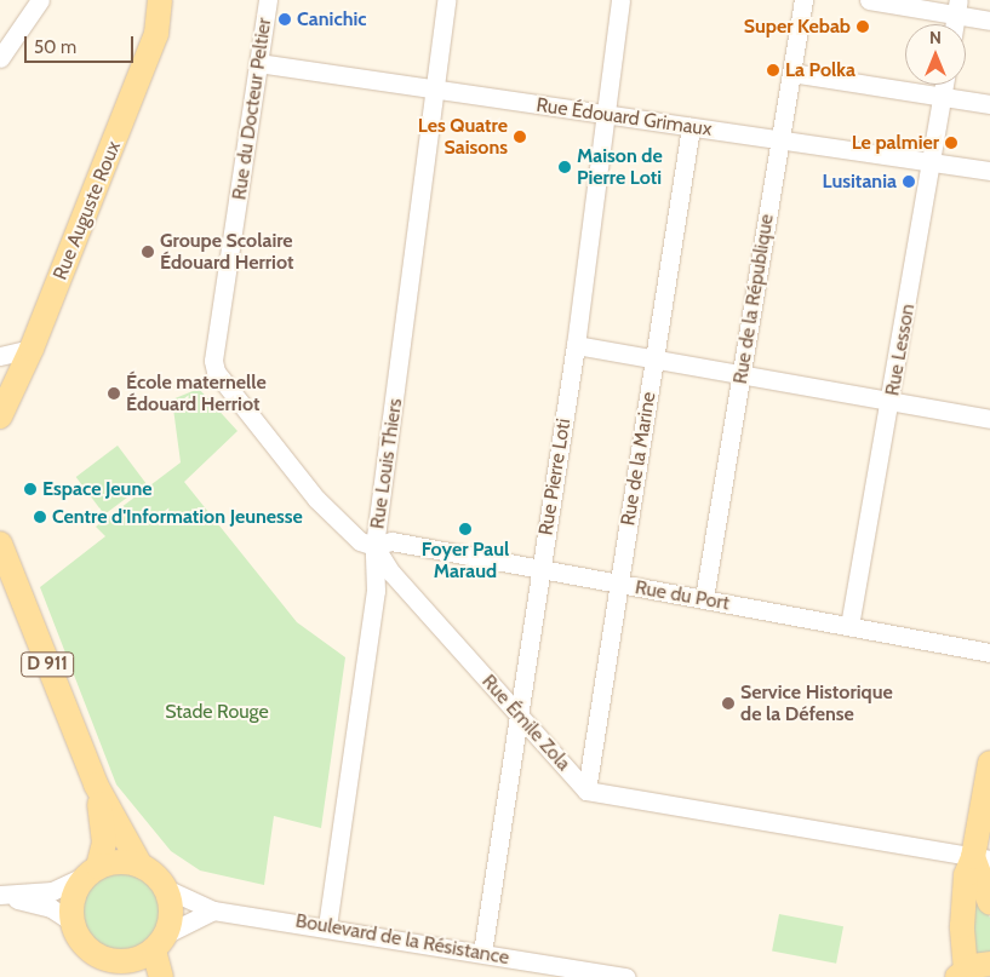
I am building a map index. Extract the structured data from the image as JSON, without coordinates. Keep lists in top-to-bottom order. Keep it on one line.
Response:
{"streets":{"main road":["Rue Auguste Roux","D 911"],"street":["Rue du Docteur Peltier","Rue Édouard Grimaux","Rue de la République","Rue Lesson","Rue de la Marine","Rue Louis Thiers","Rue Pierre Loti","Rue du Port","Rue Émile Zola","Boulevard de la Résistance"]},"crossings":[["Rue du Docteur Peltier","Rue Édouard Grimaux"],["Rue du Docteur Peltier","Rue Émile Zola"],["Rue Édouard Grimaux","Rue de la République"],["Rue Édouard Grimaux","Rue Lesson"],["Rue Édouard Grimaux","Rue de la Marine"],["Rue Édouard Grimaux","Rue Louis Thiers"],["Rue Édouard Grimaux","Rue Pierre Loti"],["Rue de la République","Rue du Port"],["Rue Lesson","Rue du Port"],["Rue de la Marine","Rue du Port"],["Rue de la Marine","Rue Émile Zola"],["Rue Louis Thiers","Rue du Port"],["Rue Louis Thiers","Rue Émile Zola"],["Rue Louis Thiers","Boulevard de la Résistance"],["Rue Pierre Loti","Rue du Port"],["Rue Pierre Loti","Rue Émile Zola"],["Rue Pierre Loti","Boulevard de la Résistance"],["Rue du Port","Rue Émile Zola"],["D 911","Boulevard de la Résistance"]],"parks":["Stade Rouge"],"places":["Canichic","Super Kebab","La Polka","Les Quatre Saisons","Le palmier","Maison de Pierre Loti","Lusitania","Groupe Scolaire Édouard Herriot","École maternelle Édouard Herriot","Espace Jeune","Centre d'Information Jeunesse","Foyer Paul Maraud","Service Historique de la Défense"],"scale_bar":"50 m","north":"top"}
